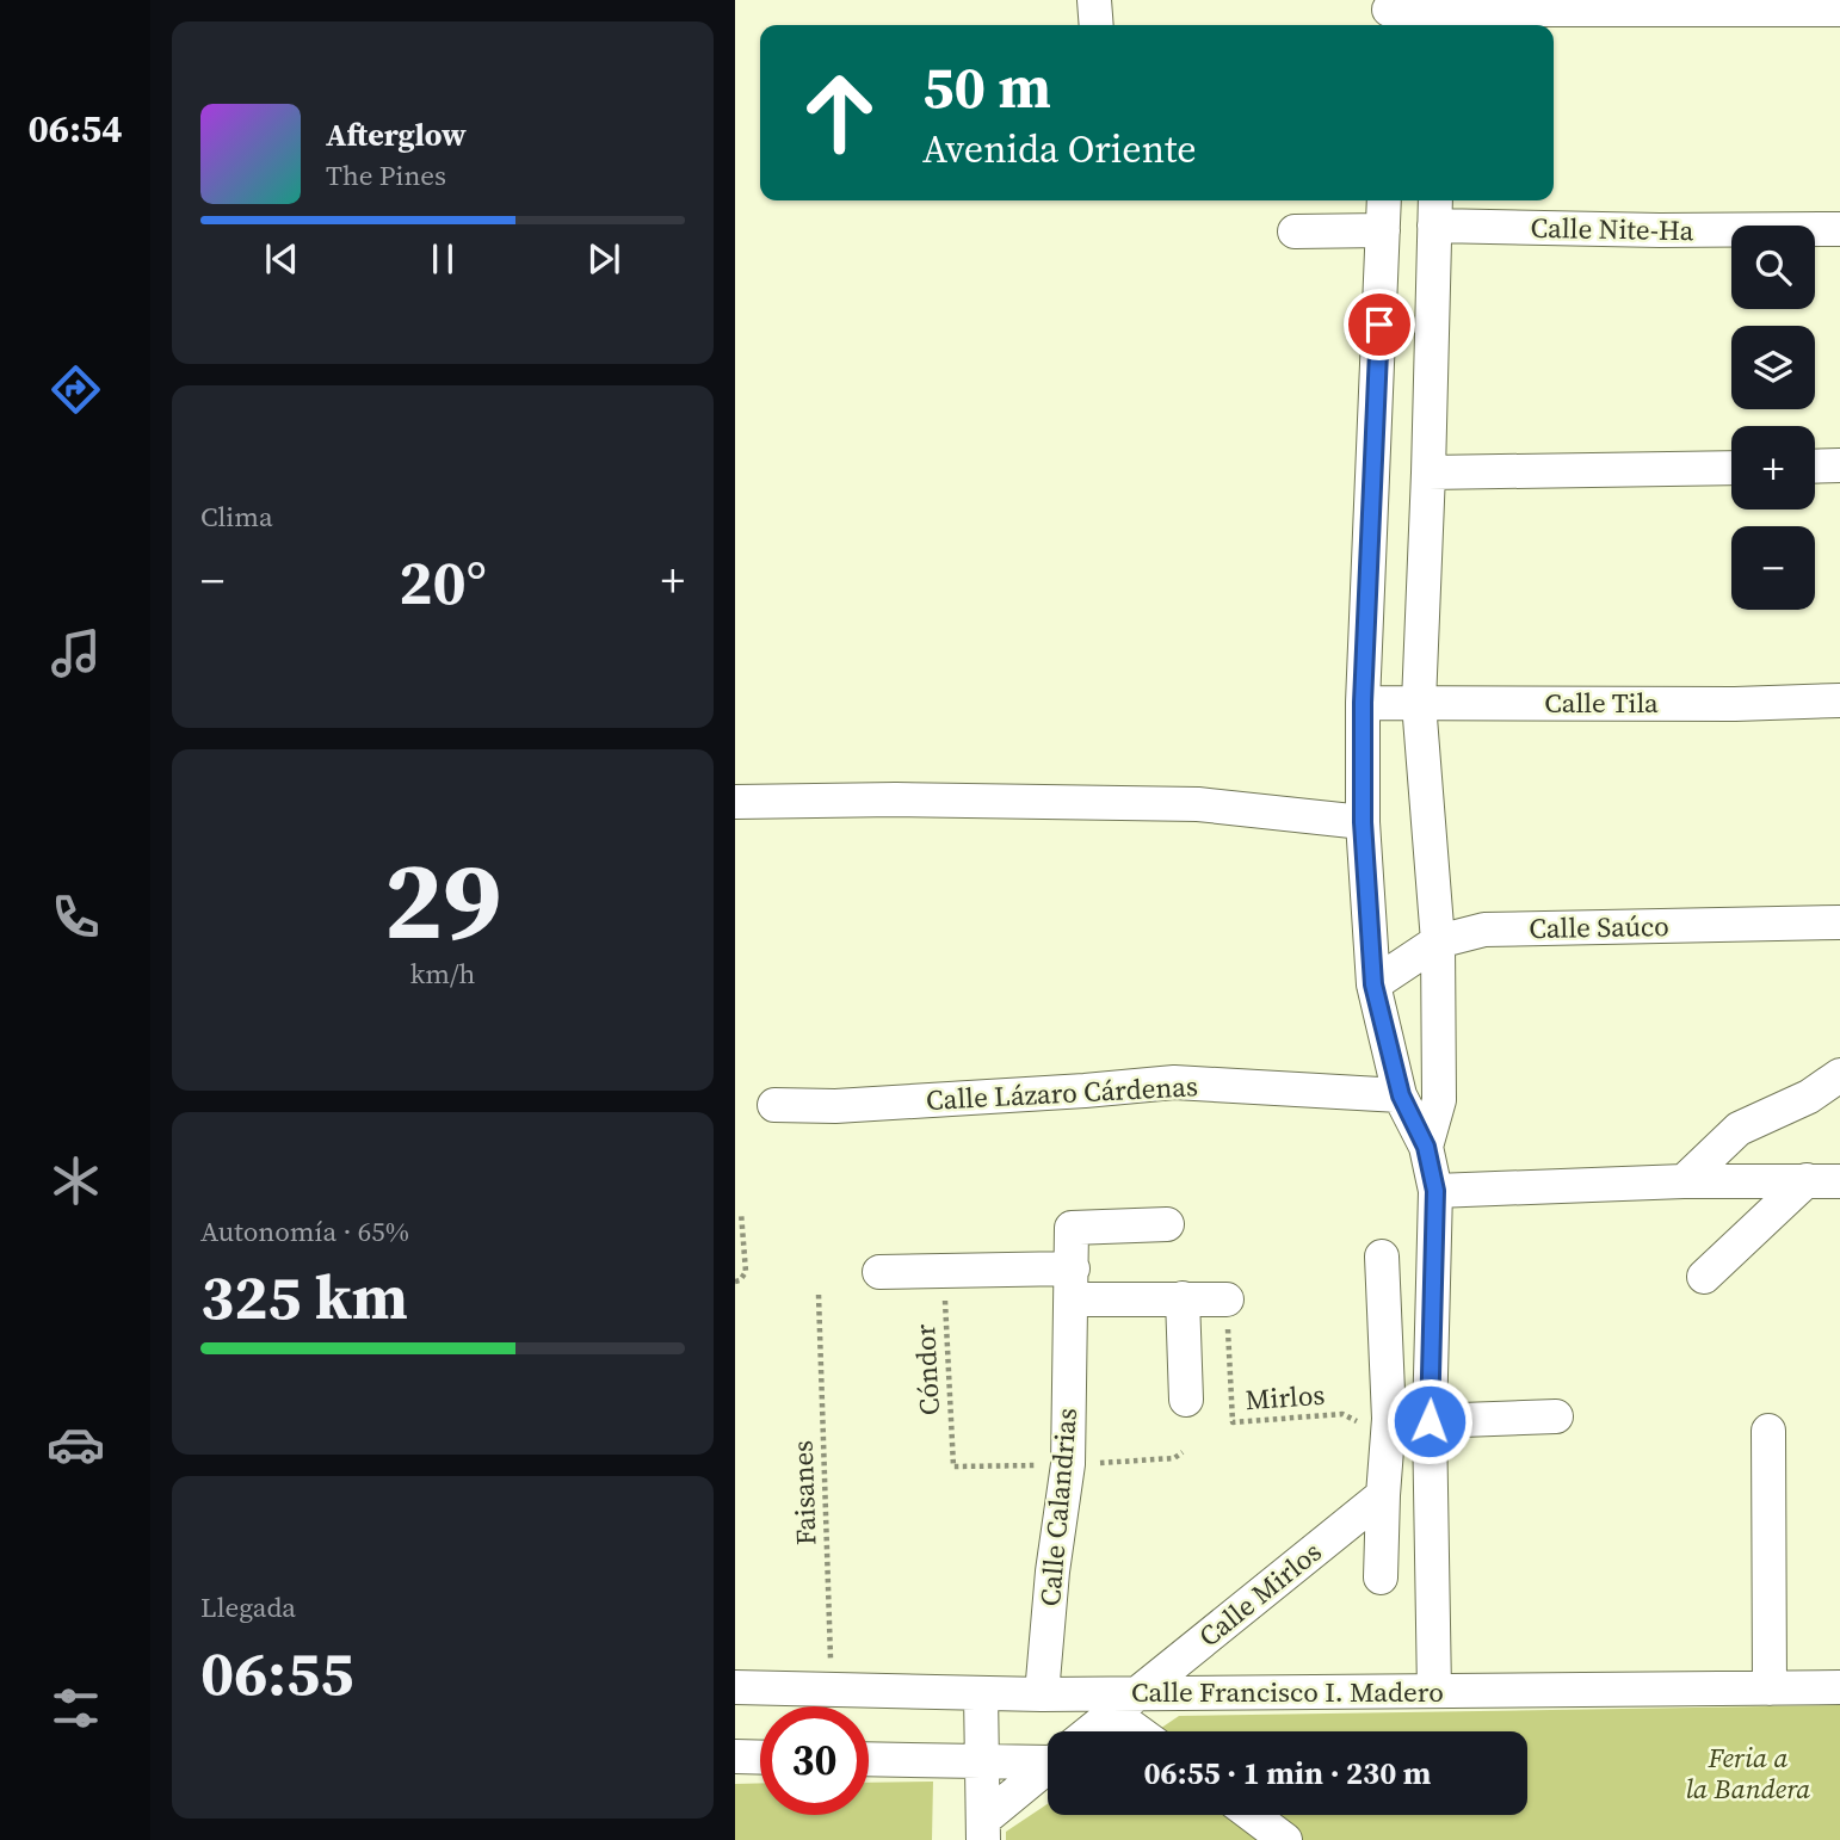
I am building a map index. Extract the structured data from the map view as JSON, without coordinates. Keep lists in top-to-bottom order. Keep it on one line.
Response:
{"streets":{"street":["Calle Nite-Ha","Calle Tila","Calle Saúco","Calle Lázaro Cárdenas","Calle Calandrias","Calle Mirlos","Calle Francisco I. Madero"],"path":["Cóndor","Mirlos","Faisanes"]},"crossings":[["Faisanes","Calle Francisco I. Madero"],["Calle Calandrias","Calle Francisco I. Madero"],["Calle Mirlos","Calle Francisco I. Madero"]],"parks":["Feria a la Bandera"],"page":{"tabs":"06:54","turn":["50 m","Avenida Oriente"],"song":["Afterglow","The Pines"],"map_buttons":["+","−"],"tile":["Clima",["29","km/h"],["Autonomía · 65%","325 km"],["Llegada","06:55"]],"heat":["−","20°","+"],"limit":"30","trip":"06:55 · 1 min · 230 m"}}
